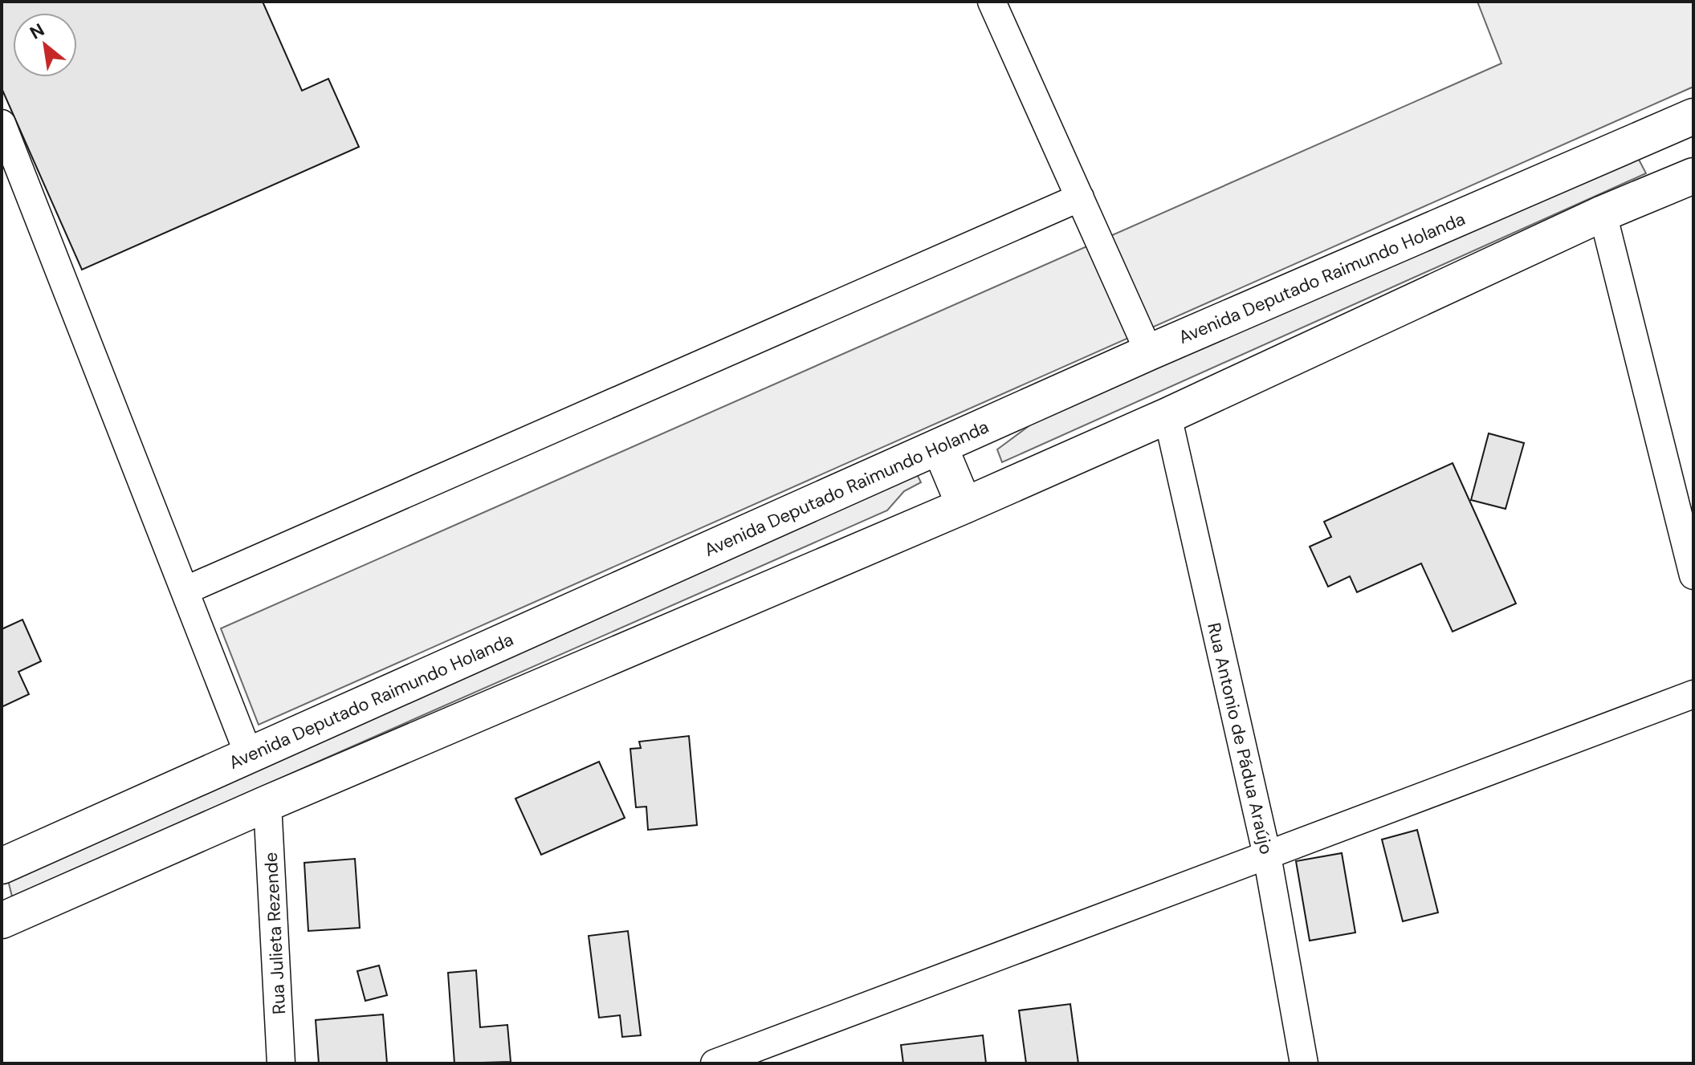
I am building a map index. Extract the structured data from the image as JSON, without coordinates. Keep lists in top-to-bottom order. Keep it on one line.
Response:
{"streets":{"main road":["Avenida Deputado Raimundo Holanda"],"street":["Rua Antonio de Pádua Araújo","Rua Julieta Rezende"]},"north":"top left"}
